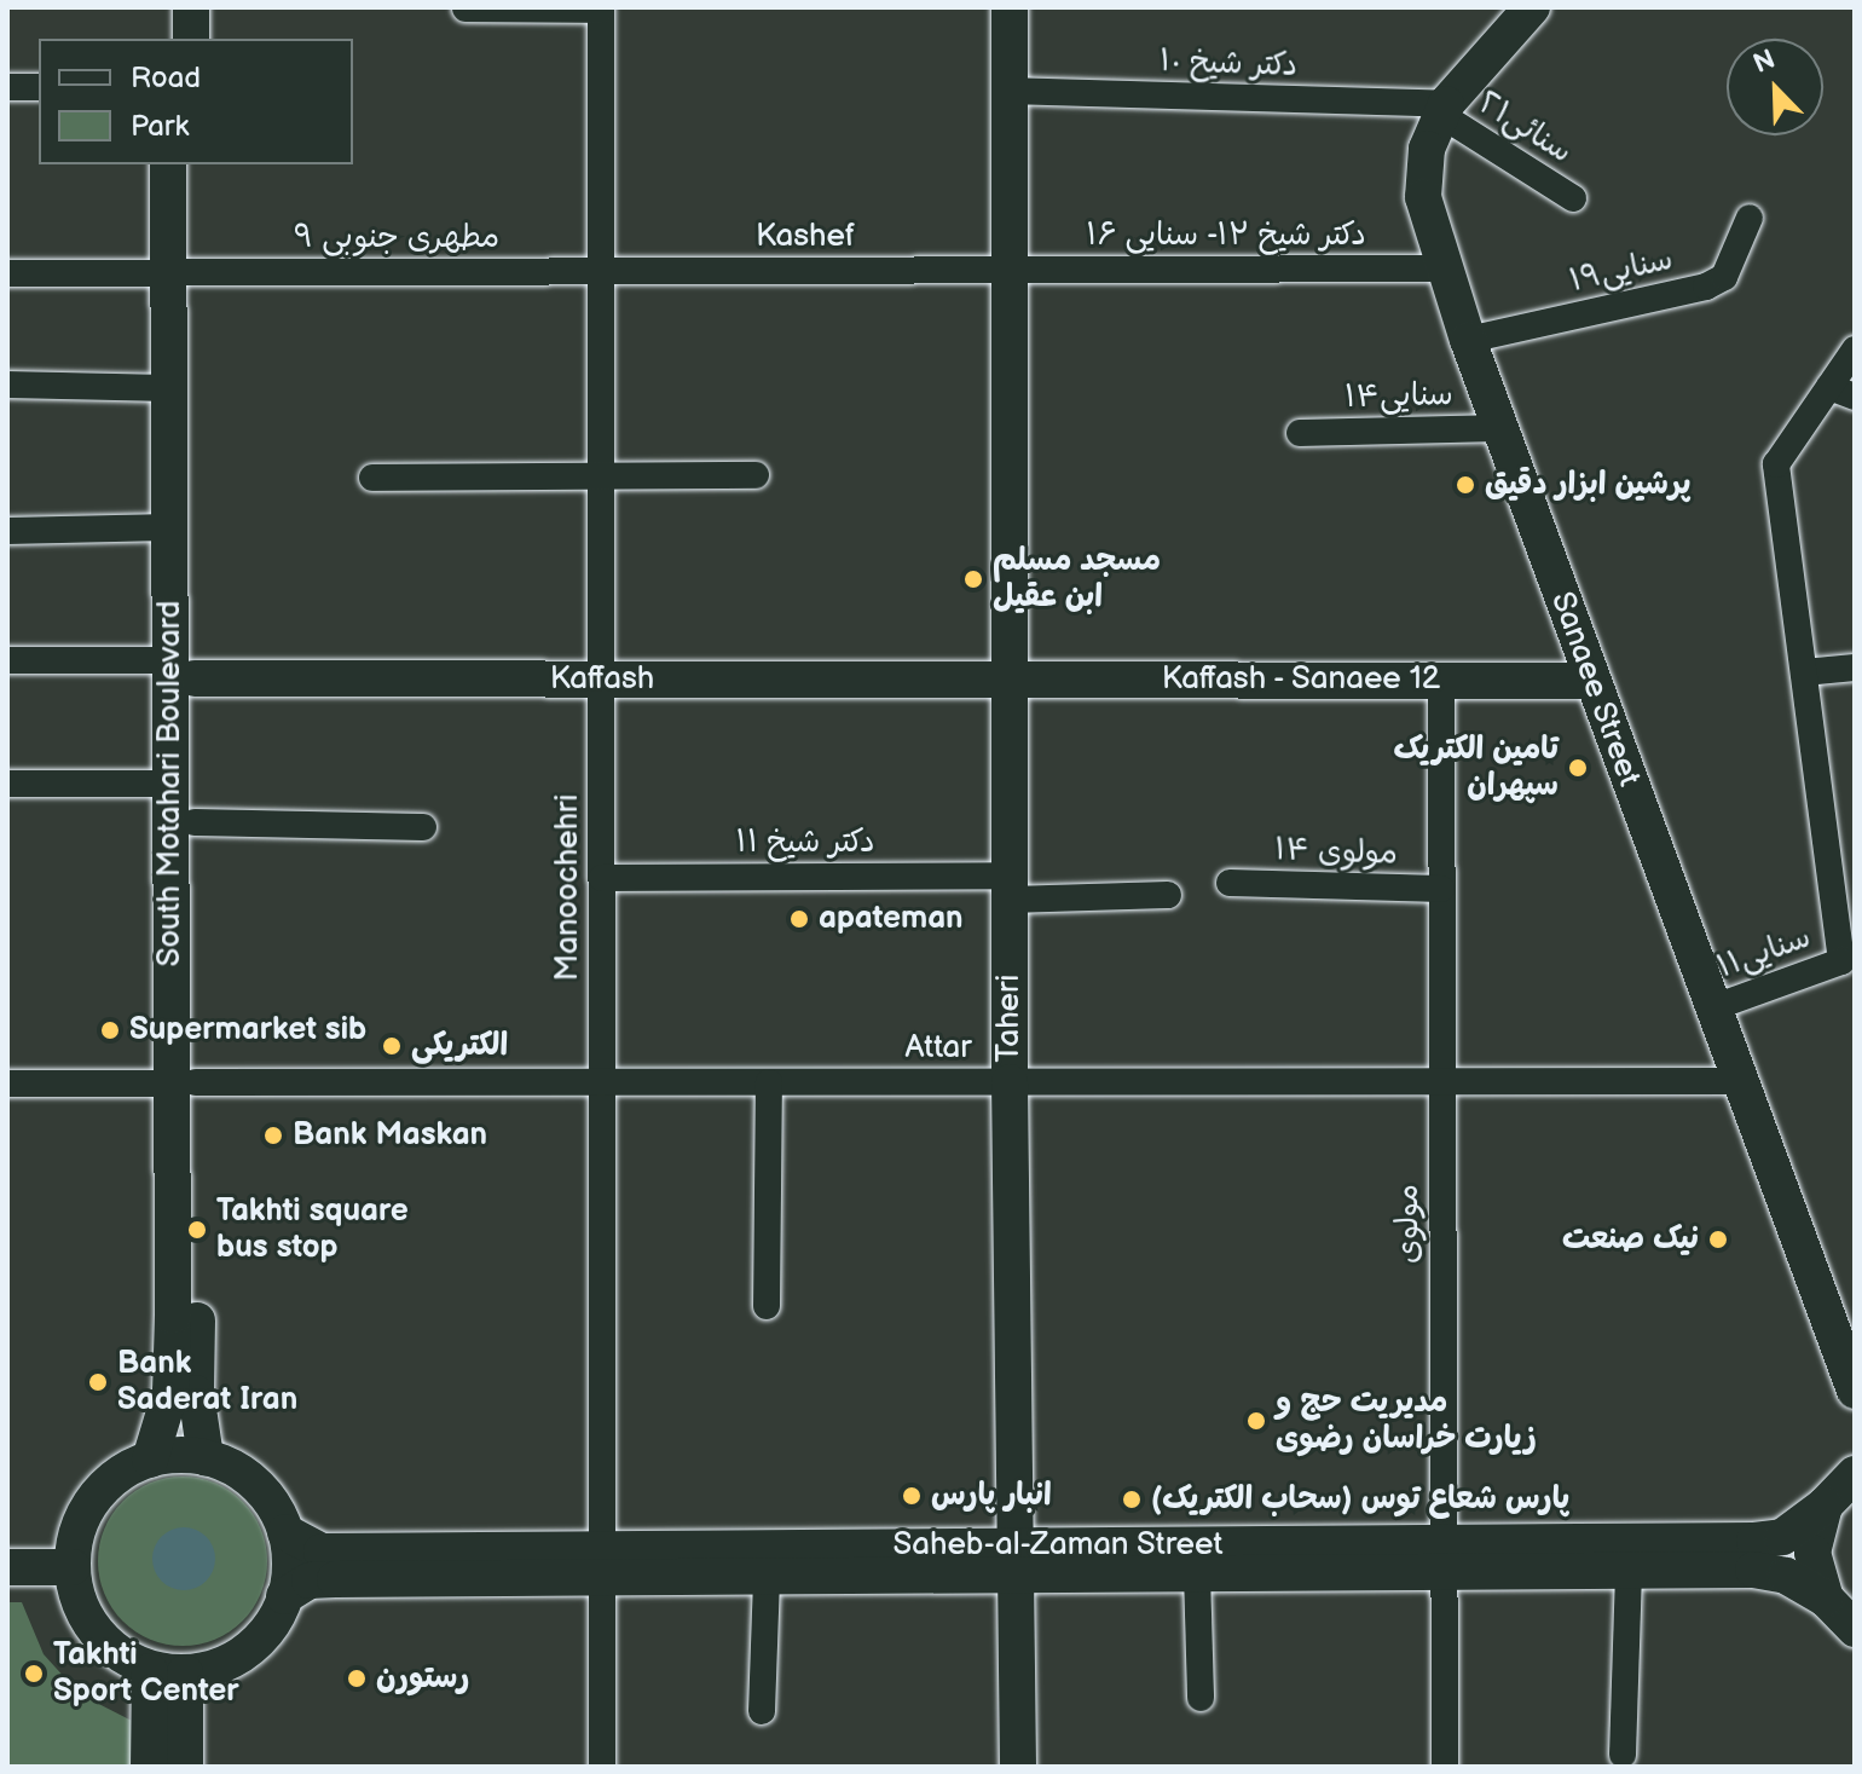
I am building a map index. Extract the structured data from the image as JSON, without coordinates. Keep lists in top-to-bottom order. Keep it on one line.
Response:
{"streets":{"main road":["Kaffash","Kaffash - Sanaee 12","Sanaee Street","South Motahari Boulevard","Taheri","Saheb-al-Zaman Street"],"street":["دکتر شیخ ۱۰","سنائی٢١","دکتر شیخ ۱۲- سنایی ۱۶","Kashef","مطهری جنوبی ۹","سنایی۱۹","سنایی۱۴","دکتر شیخ ۱۱","مولوی ۱۴","Manoochehri","سنایی۱۱","Attar","مولوی"]},"crossings":[["دکتر شیخ ۱۰","سنائی٢١"],["دکتر شیخ ۱۰","Sanaee Street"],["دکتر شیخ ۱۰","Taheri"],["سنائی٢١","Sanaee Street"],["دکتر شیخ ۱۲- سنایی ۱۶","Kashef"],["دکتر شیخ ۱۲- سنایی ۱۶","Sanaee Street"],["دکتر شیخ ۱۲- سنایی ۱۶","Taheri"],["Kashef","مطهری جنوبی ۹"],["Kashef","Manoochehri"],["Kashef","Taheri"],["مطهری جنوبی ۹","South Motahari Boulevard"],["مطهری جنوبی ۹","Manoochehri"],["سنایی۱۹","Sanaee Street"],["سنایی۱۴","Sanaee Street"],["Kaffash","Kaffash - Sanaee 12"],["Kaffash","South Motahari Boulevard"],["Kaffash","Manoochehri"],["Kaffash","Taheri"],["Kaffash - Sanaee 12","Sanaee Street"],["Kaffash - Sanaee 12","Taheri"],["Kaffash - Sanaee 12","مولوی"],["Sanaee Street","سنایی۱۱"],["Sanaee Street","Attar"],["South Motahari Boulevard","Attar"],["South Motahari Boulevard","Saheb-al-Zaman Street"],["دکتر شیخ ۱۱","Manoochehri"],["دکتر شیخ ۱۱","Taheri"],["مولوی ۱۴","مولوی"],["Manoochehri","Attar"],["Manoochehri","Saheb-al-Zaman Street"],["Taheri","Attar"],["Taheri","Saheb-al-Zaman Street"],["Attar","مولوی"],["مولوی","Saheb-al-Zaman Street"]],"places":["پرشین ابزار دقیق","مسجد مسلم ابن عقیل","تامین الکتریک سپهران","apateman","Supermarket sib","الکتریکی","Bank Maskan","Takhti square bus stop","نیک صنعت","Bank Saderat Iran","مدیریت حج و زیارت خراسان رضوی","انبار پارس","پارس شعاع توس (سحاب الکتریک)","Takhti Sport Center","رستورن"],"legend":["Road","Park"],"north":"top left"}
